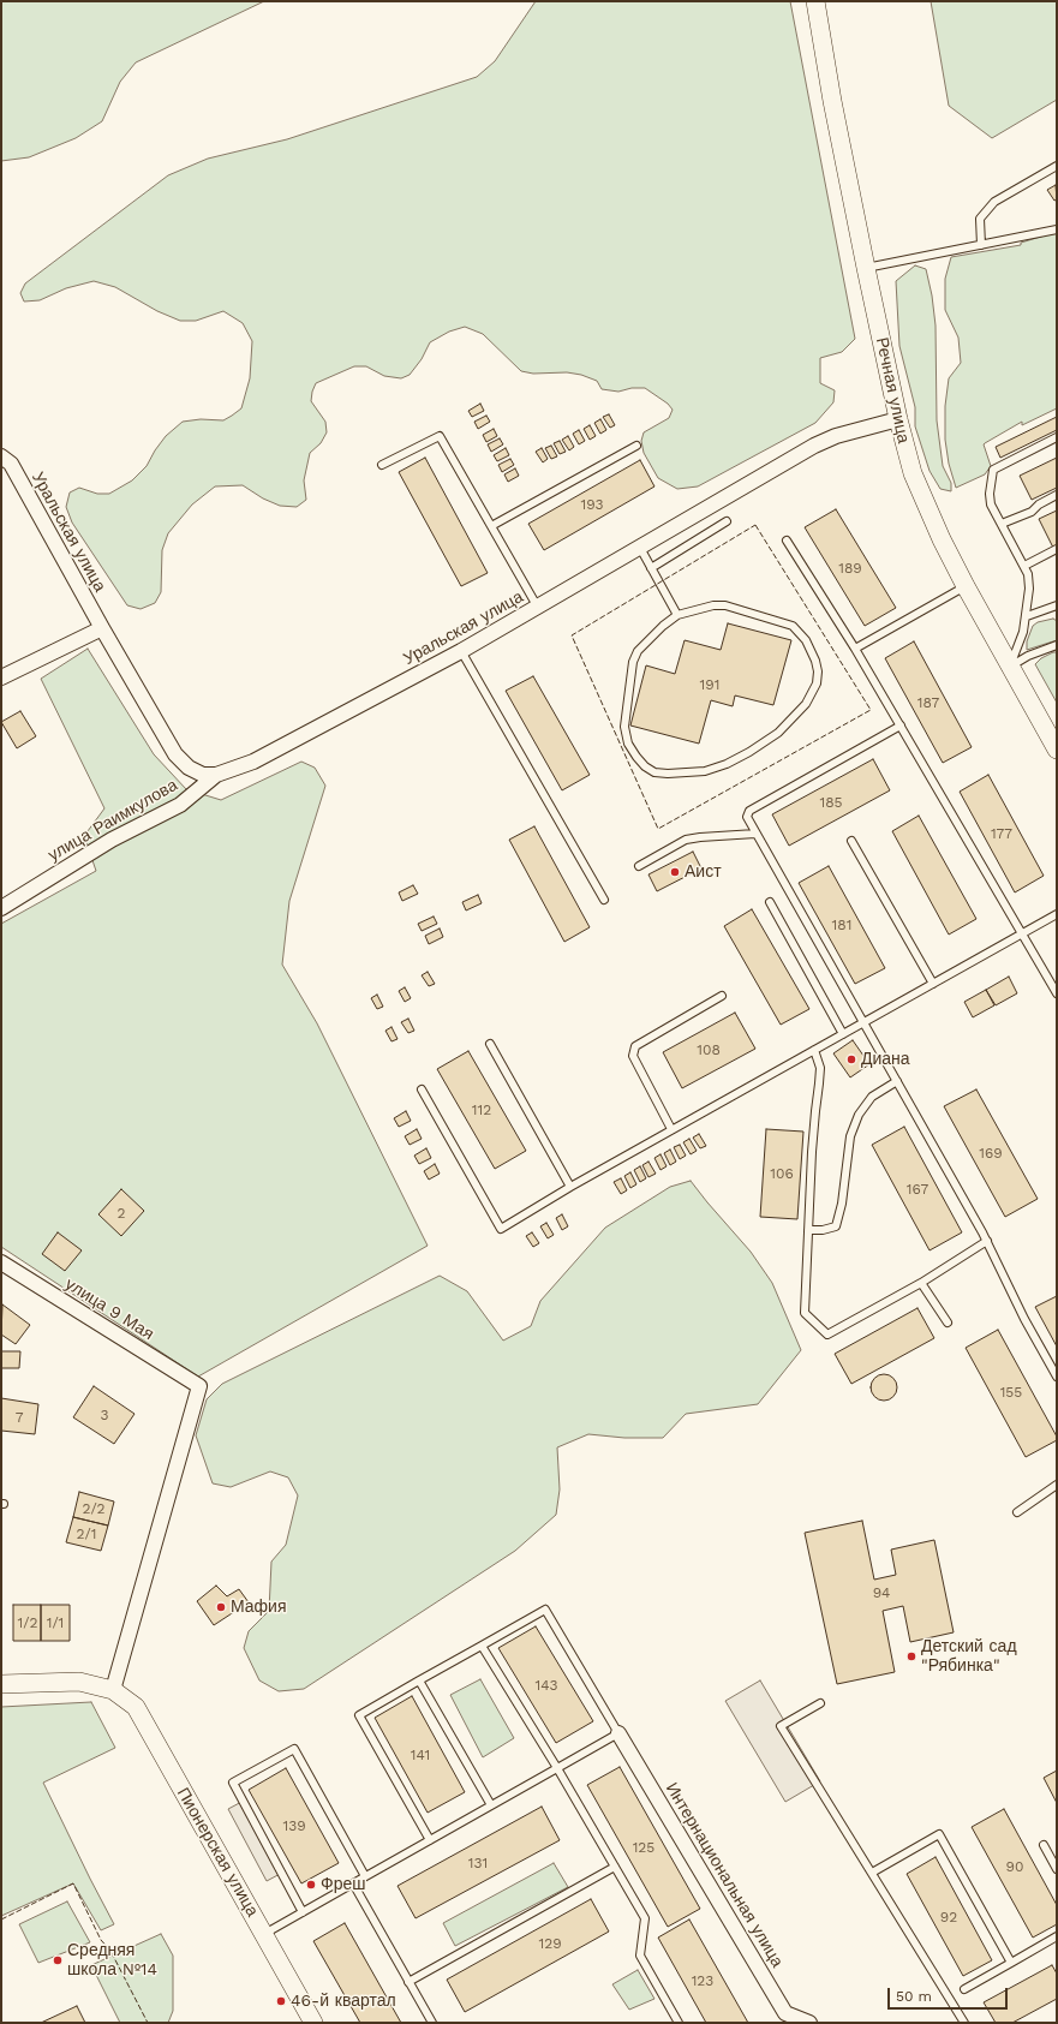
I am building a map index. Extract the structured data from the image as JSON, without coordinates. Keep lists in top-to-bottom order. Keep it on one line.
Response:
{"streets":{"street":["Речная улица","Уральская улица","улица Раимкулова","улица 9 Мая","Пионерская улица","Интернациональная улица"]},"crossings":[["Речная улица","Уральская улица"],["Уральская улица","улица Раимкулова"],["улица 9 Мая","Пионерская улица"]],"places":["Аист","Диана","Мафия","Детский сад \"Рябинка\"","Фреш","Средняя школа №14","46-й квартал"],"house_numbers":["193","189","191","187","185","177","181","108","112","169","106","167","2","155","3","7","2/2","2/1","94","1/2","1/1","143","141","139","125","131","90","92","129","123"],"scale_bar":"50 m"}
